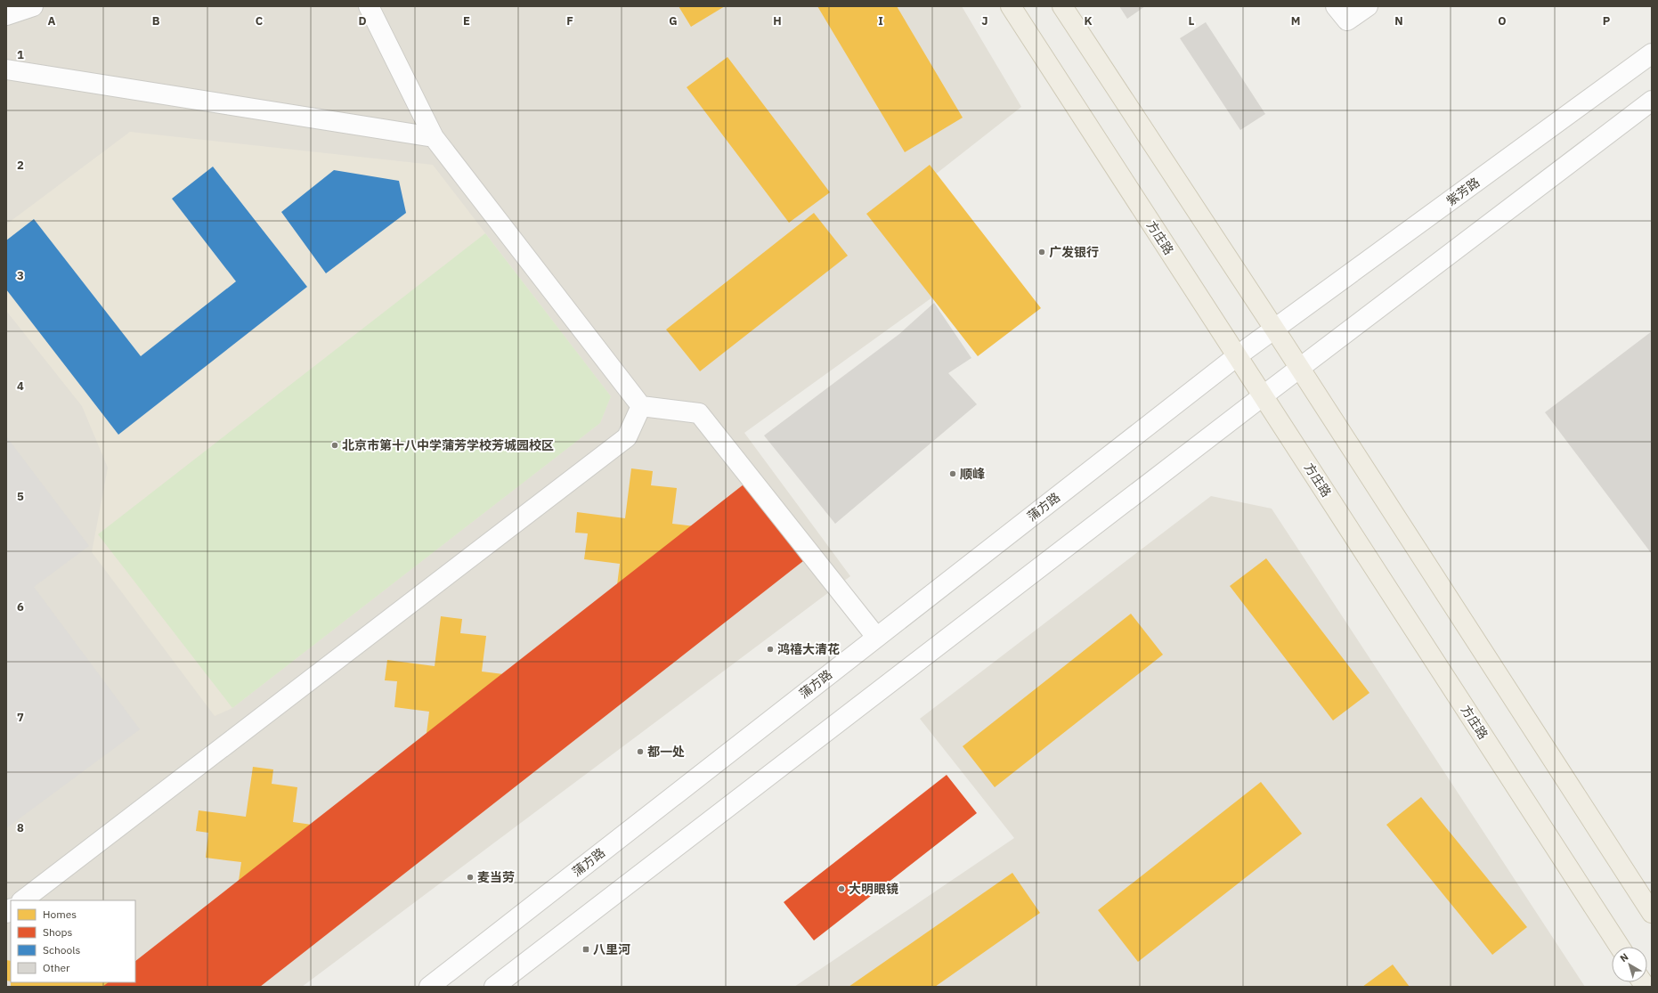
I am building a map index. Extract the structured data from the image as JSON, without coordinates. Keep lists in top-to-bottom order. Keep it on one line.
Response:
{"streets":{"main road":["方庄路"],"street":["紫芳路","蒲方路"]},"crossings":[["紫芳路","方庄路"],["紫芳路","蒲方路"],["方庄路","蒲方路"]],"places":{"other":["广发银行","北京市第十八中学蒲芳学校芳城园校区","顺峰","鸿禧大清花","都一处","麦当劳","大明眼镜"],"transit":["八里河"]},"legend":["Homes","Shops","Schools","Other"],"north":"top left","grid":{"columns":["A","B","C","D","E","F","G","H","I","J","K","L","M","N","O","P"],"rows":["1","2","3","4","5","6","7","8"]}}
